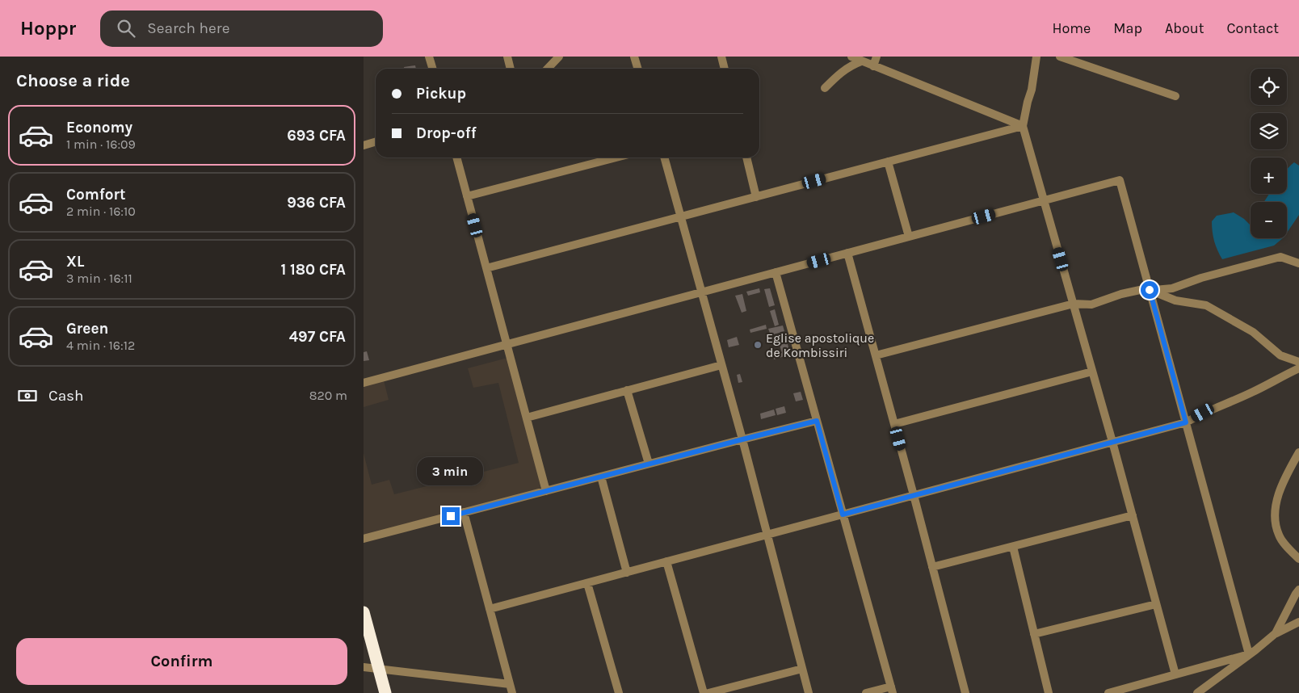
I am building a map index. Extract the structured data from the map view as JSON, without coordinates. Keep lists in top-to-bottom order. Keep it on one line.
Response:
{"places":["Eglise apostolique de Kombissiri"],"page":{"header":"Hoppr","search":"Search here","nav":["Home","Map","About","Contact"],"heading":"Choose a ride","map_buttons":["+","−"],"banner":["Pickup","Drop-off"],"list":[{"name":"Economy","note":"1 min · 16:09","value":"693 CFA"},{"name":"Comfort","note":"2 min · 16:10","value":"936 CFA"},{"name":"XL","note":"3 min · 16:11","value":"1 180 CFA"},{"name":"Green","note":"4 min · 16:12","value":"497 CFA"}],"pay":["Cash","820 m"],"bubble":"3 min","buttons":"Confirm"}}
